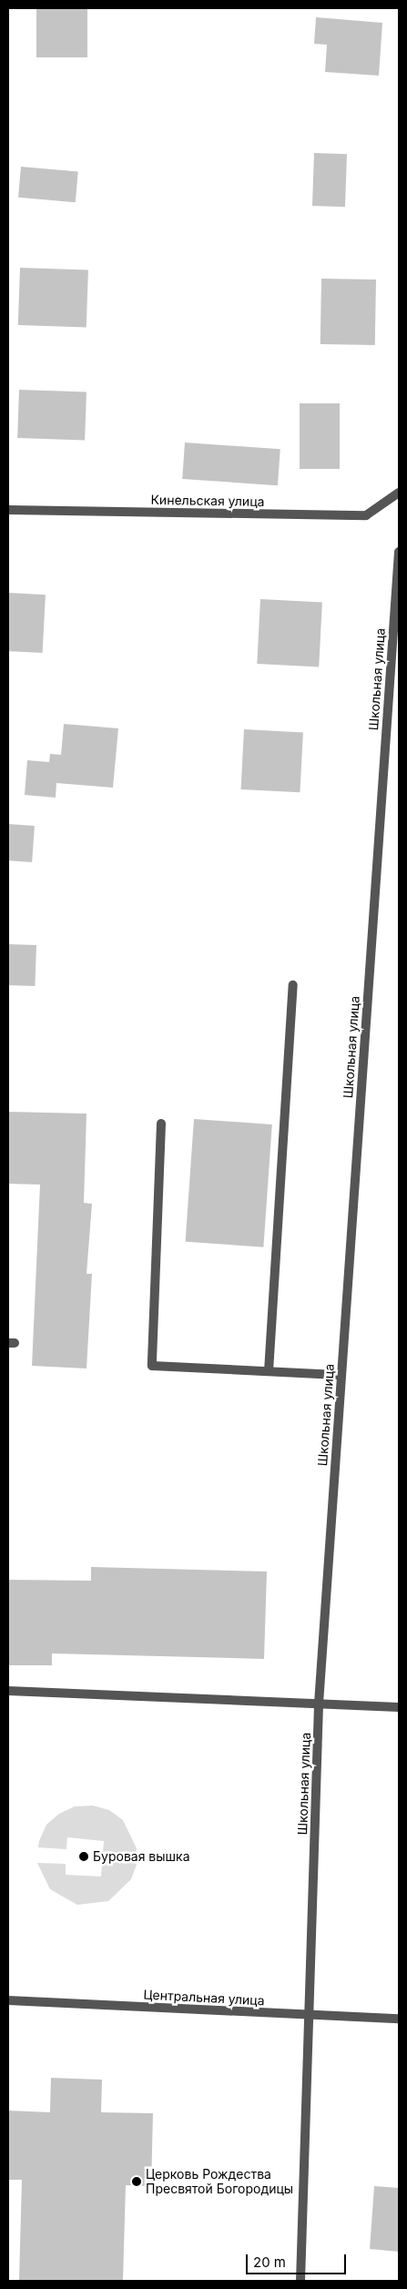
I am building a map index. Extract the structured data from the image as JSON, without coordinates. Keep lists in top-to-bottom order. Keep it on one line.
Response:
{"streets":{"street":["Кинельская улица","Школьная улица","Центральная улица"]},"crossings":[["Школьная улица","Центральная улица"]],"places":["Буровая вышка","Церковь Рождества Пресвятой Богородицы"],"scale_bar":"20 m"}
